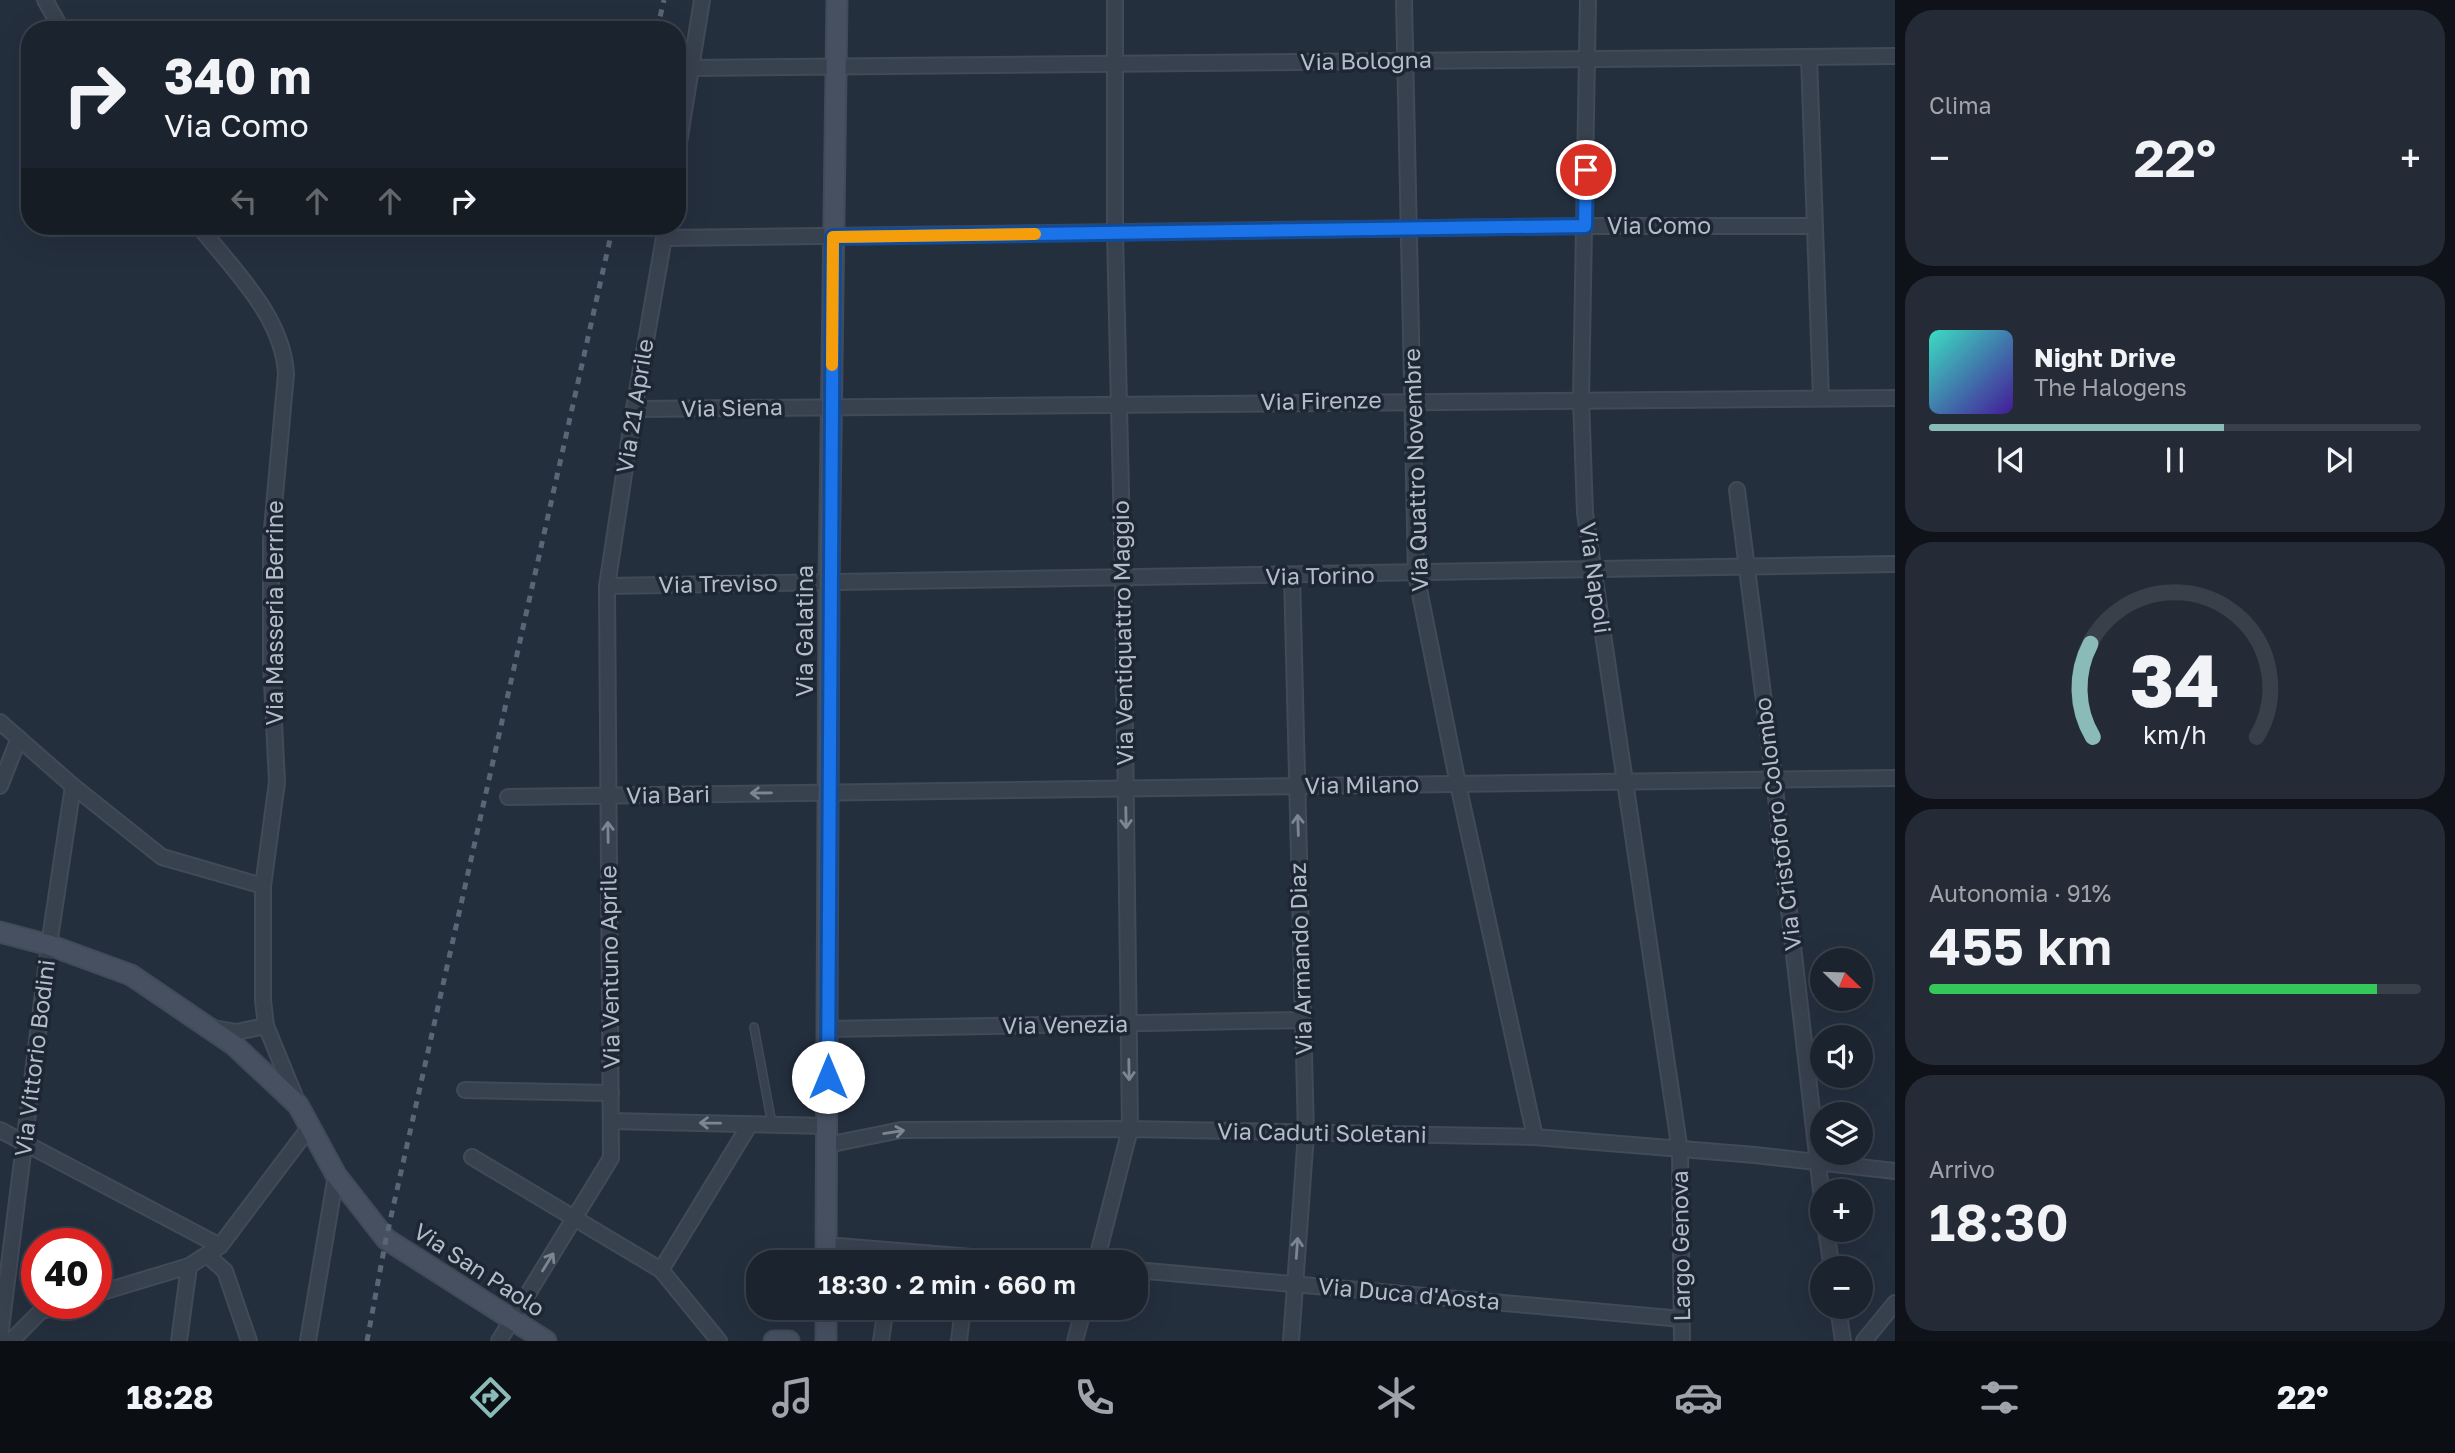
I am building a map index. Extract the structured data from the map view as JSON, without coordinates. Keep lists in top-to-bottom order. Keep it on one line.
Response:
{"streets":{"street":["Via Bologna","Via Como","Via Firenze","Via 21 Aprile","Via Siena","Via Quattro Novembre","Via Torino","Via Napoli","Via Treviso","Via Masseria Berrine","Via Galatina","Via Ventiquattro Maggio","Via Milano","Via Bari","Via Cristoforo Colombo","Via Armando Diaz","Via Ventuno Aprile","Via Venezia","Via Vittorio Bodini","Via Caduti Soletani","Largo Genova","Via San Paolo","Via Duca d'Aosta"]},"crossings":[["Via Bologna","Via Quattro Novembre"],["Via Bologna","Via Napoli"],["Via Bologna","Via Galatina"],["Via Bologna","Via Ventiquattro Maggio"],["Via Como","Via Quattro Novembre"],["Via Como","Via Napoli"],["Via Como","Via Galatina"],["Via Como","Via Ventiquattro Maggio"],["Via Firenze","Via Siena"],["Via Firenze","Via Quattro Novembre"],["Via Firenze","Via Napoli"],["Via Firenze","Via Galatina"],["Via Firenze","Via Ventiquattro Maggio"],["Via 21 Aprile","Via Siena"],["Via 21 Aprile","Via Treviso"],["Via 21 Aprile","Via Ventuno Aprile"],["Via Siena","Via Galatina"],["Via Quattro Novembre","Via Torino"],["Via Quattro Novembre","Via Milano"],["Via Quattro Novembre","Via Caduti Soletani"],["Via Torino","Via Napoli"],["Via Torino","Via Treviso"],["Via Torino","Via Galatina"],["Via Torino","Via Ventiquattro Maggio"],["Via Torino","Via Cristoforo Colombo"],["Via Torino","Via Armando Diaz"],["Via Napoli","Via Milano"],["Via Napoli","Via Caduti Soletani"],["Via Napoli","Largo Genova"],["Via Treviso","Via Galatina"],["Via Treviso","Via Ventuno Aprile"],["Via Masseria Berrine","Via San Paolo"],["Via Galatina","Via Milano"],["Via Galatina","Via Bari"],["Via Galatina","Via Venezia"],["Via Galatina","Via Caduti Soletani"],["Via Ventiquattro Maggio","Via Milano"],["Via Ventiquattro Maggio","Via Venezia"],["Via Ventiquattro Maggio","Via Caduti Soletani"],["Via Milano","Via Bari"],["Via Milano","Via Cristoforo Colombo"],["Via Milano","Via Armando Diaz"],["Via Bari","Via Ventuno Aprile"],["Via Armando Diaz","Via Venezia"],["Via Armando Diaz","Via Caduti Soletani"],["Via Armando Diaz","Via Duca d'Aosta"],["Via Ventuno Aprile","Via Caduti Soletani"],["Via Ventuno Aprile","Via San Paolo"],["Via Vittorio Bodini","Via San Paolo"],["Via Caduti Soletani","Largo Genova"],["Largo Genova","Via Duca d'Aosta"]],"one_way":["Via Bari","Via Armando Diaz","Via Ventuno Aprile"],"north":"bottom right","page":{"tile":["Clima",["Autonomia · 91%","455 km"],["Arrivo","18:30"]],"turn":["340 m","Via Como"],"heat":["−","22°","+"],"song":["Night Drive","The Halogens"],"map_buttons":["+","−"],"limit":"40","trip":"18:30 · 2 min · 660 m","tabs":["18:28","22°"],"gauge":["34","km/h"]}}
